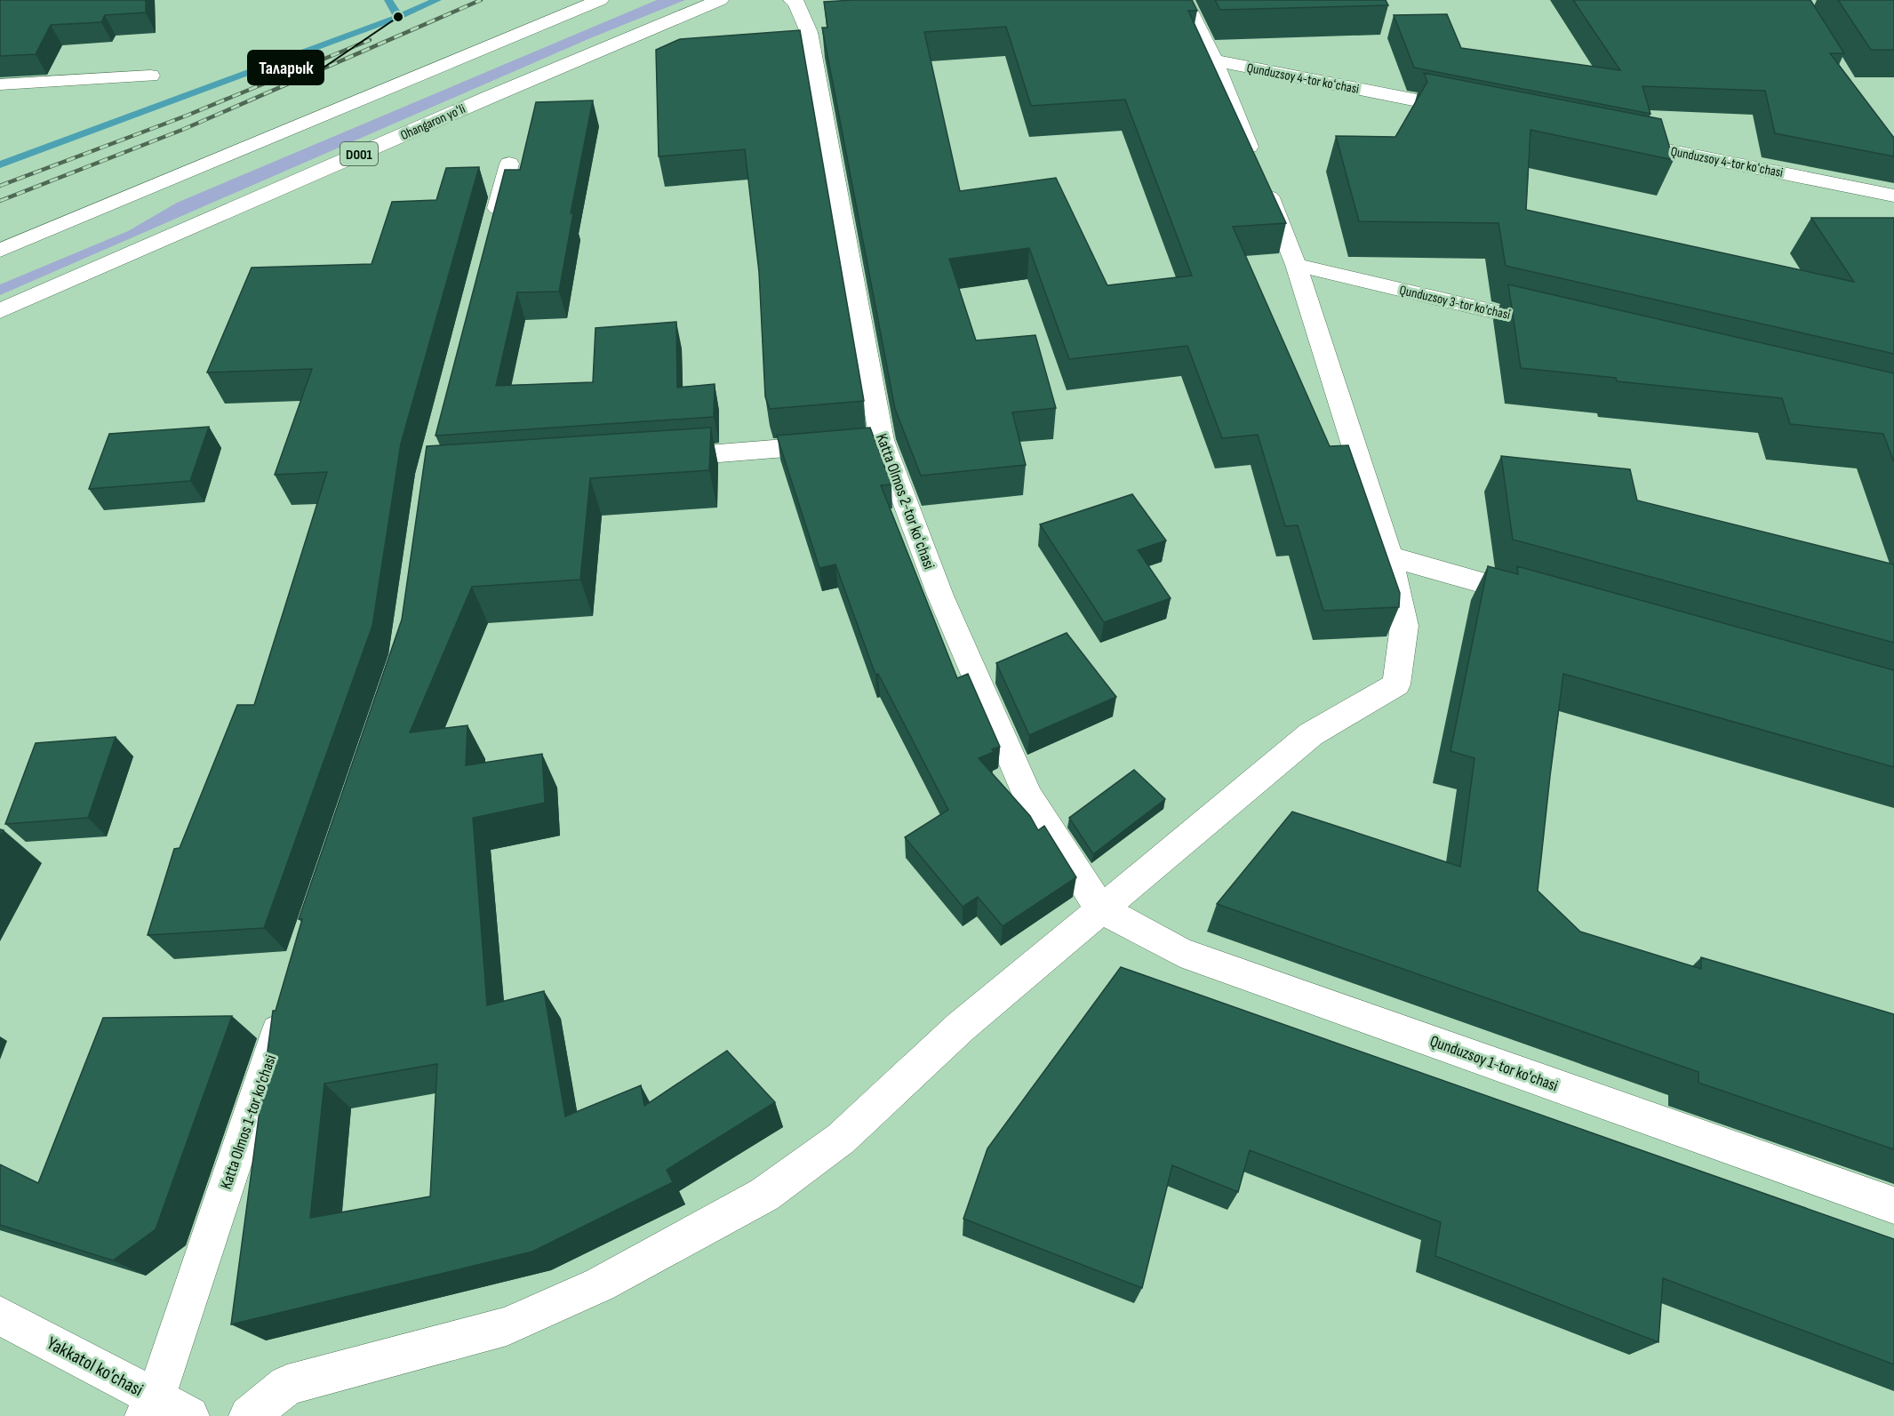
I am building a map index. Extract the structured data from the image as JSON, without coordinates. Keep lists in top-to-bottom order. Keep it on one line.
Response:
{"streets":{"main road":["Qunduzsoy 4-tor koʻchasi","Ohangaron yoʻli","D001","Qunduzsoy 3-tor ko'chasi","Katta Olmos 2-tor koʻchasi","Qunduzsoy 1-tor ko'chasi","Katta Olmos 1-tor ko'chasi","Yakkatol ko'chasi"]},"crossings":[["Katta Olmos 2-tor koʻchasi","Qunduzsoy 1-tor ko'chasi"],["Katta Olmos 1-tor ko'chasi","Yakkatol ko'chasi"]],"places":["Таларык"]}
